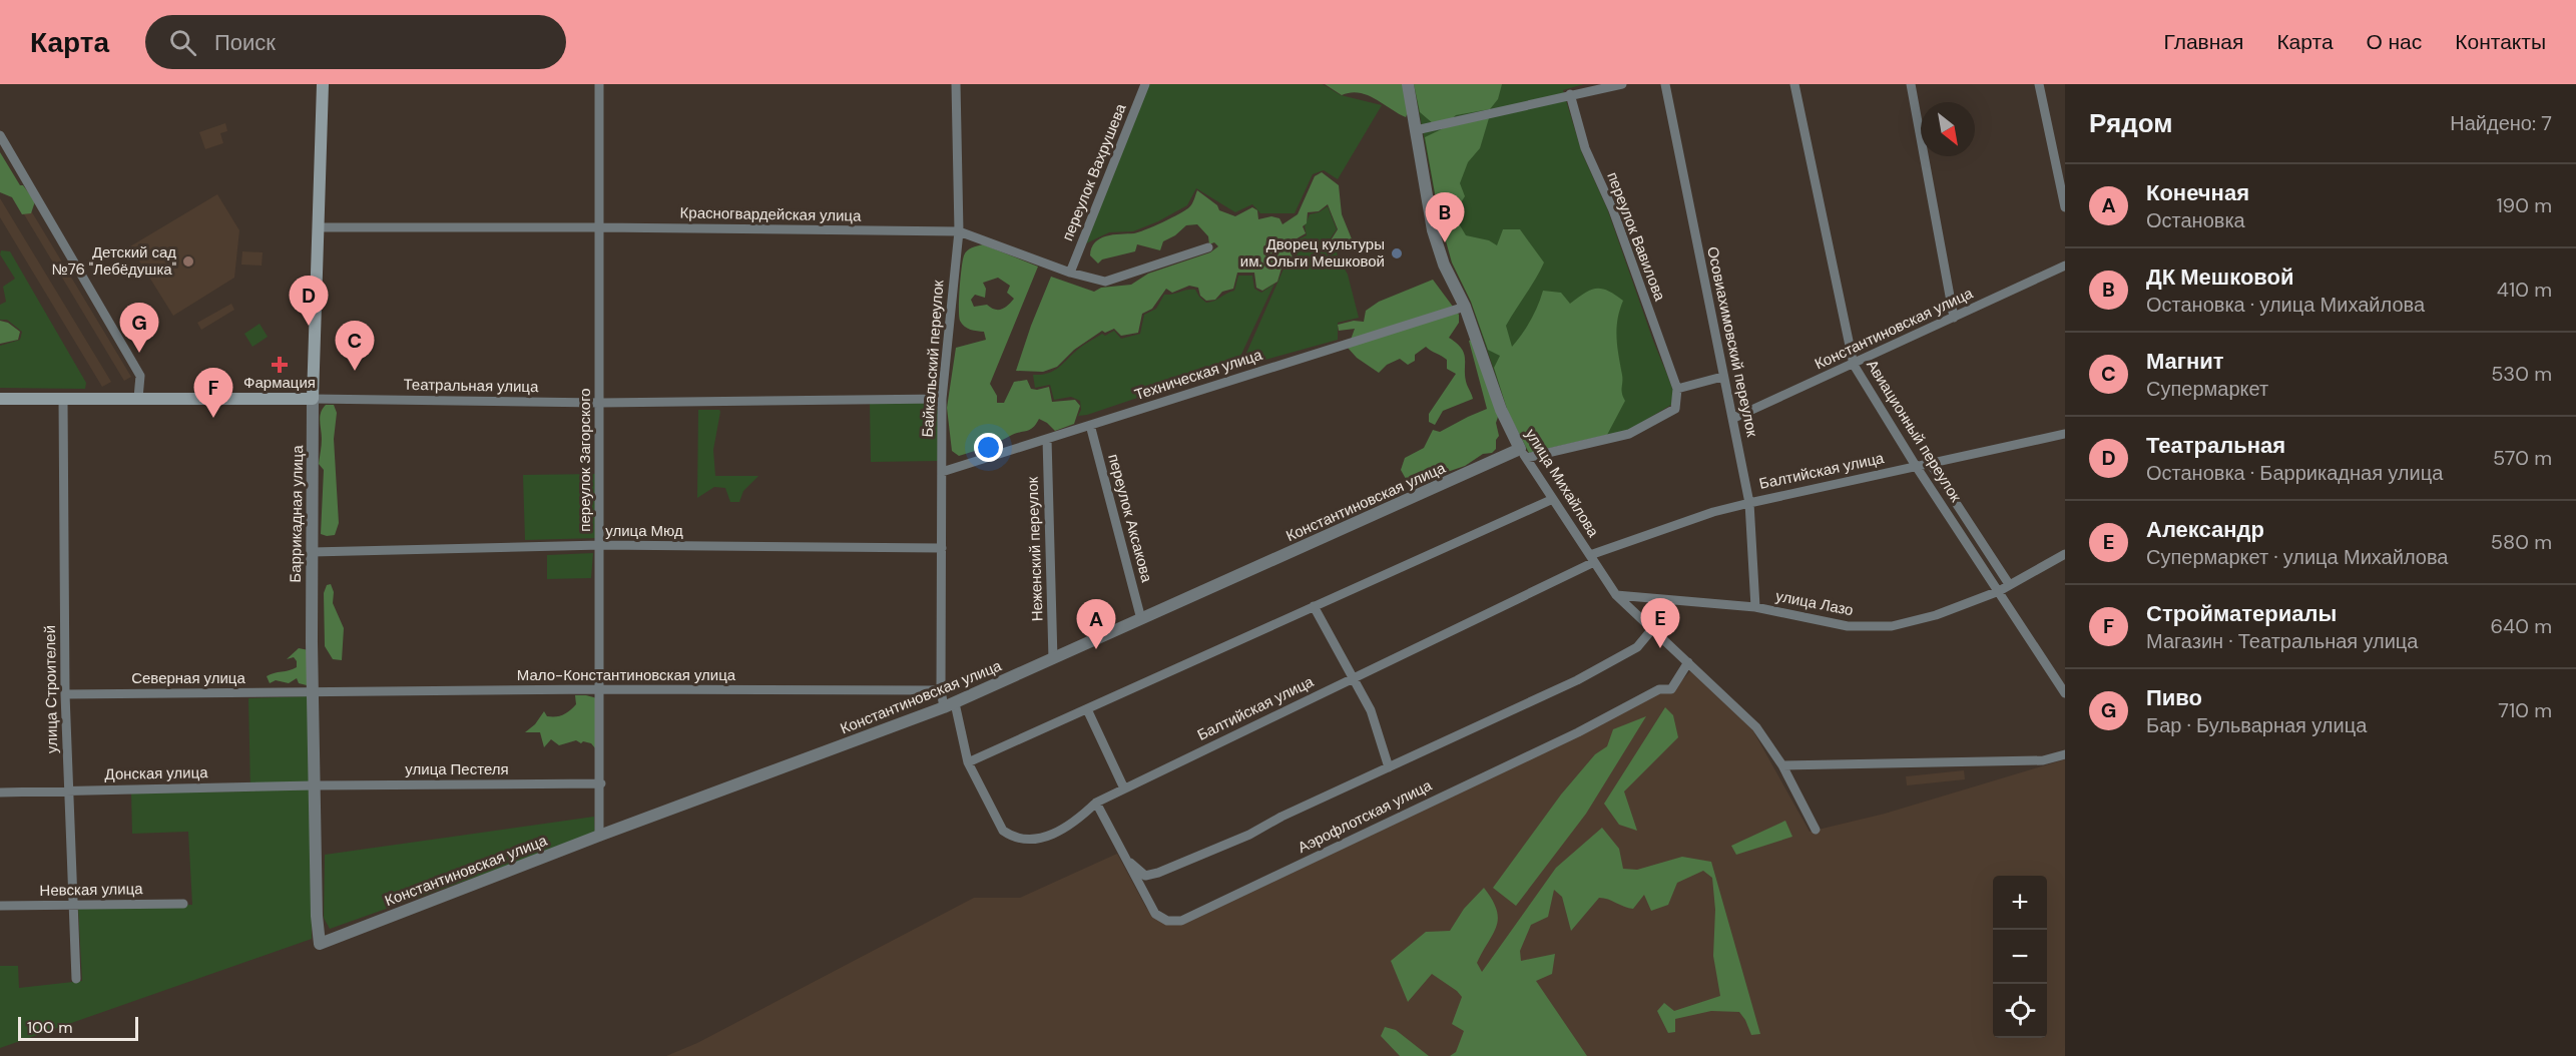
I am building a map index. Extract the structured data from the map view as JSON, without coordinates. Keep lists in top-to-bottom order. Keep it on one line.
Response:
{"streets":{"main road":["Театральная улица","Баррикадная улица"],"street":["переулок Вахрушева","Красногвардейская улица","переулок Вавилова","Константиновская улица","Осовиахимовский переулок","Байкальский переулок","Техническая улица","Авиационный переулок","переулок Загорского","Балтийская улица","улица Михайлова","переулок Аксакова","улица Мюд","Неженский переулок","улица Лазо","Мало-Константиновская улица","Северная улица","улица Строителей","улица Пестеля","Донская улица","Аэрофлотская улица","Невская улица"]},"crossings":[["переулок Вахрушева","Красногвардейская улица"],["Красногвардейская улица","Байкальский переулок"],["Красногвардейская улица","переулок Загорского"],["Красногвардейская улица","Баррикадная улица"],["переулок Вавилова","Константиновская улица"],["Константиновская улица","Осовиахимовский переулок"],["Константиновская улица","Байкальский переулок"],["Константиновская улица","Авиационный переулок"],["Константиновская улица","переулок Загорского"],["Константиновская улица","улица Михайлова"],["Константиновская улица","Баррикадная улица"],["Константиновская улица","переулок Аксакова"],["Константиновская улица","Неженский переулок"],["Осовиахимовский переулок","Балтийская улица"],["Осовиахимовский переулок","улица Лазо"],["Байкальский переулок","Техническая улица"],["Байкальский переулок","Театральная улица"],["Байкальский переулок","Балтийская улица"],["Байкальский переулок","улица Мюд"],["Байкальский переулок","Мало-Константиновская улица"],["Техническая улица","улица Михайлова"],["Техническая улица","переулок Аксакова"],["Техническая улица","Неженский переулок"],["Театральная улица","переулок Загорского"],["Театральная улица","Баррикадная улица"],["Театральная улица","улица Строителей"],["Авиационный переулок","Балтийская улица"],["Авиационный переулок","улица Лазо"],["переулок Загорского","улица Мюд"],["переулок Загорского","Мало-Константиновская улица"],["переулок Загорского","улица Пестеля"],["Балтийская улица","улица Михайлова"],["Балтийская улица","Аэрофлотская улица"],["улица Михайлова","улица Лазо"],["улица Михайлова","Аэрофлотская улица"],["Баррикадная улица","улица Мюд"],["Баррикадная улица","Мало-Константиновская улица"],["Баррикадная улица","Северная улица"],["Баррикадная улица","улица Пестеля"],["Баррикадная улица","Донская улица"],["Мало-Константиновская улица","Северная улица"],["Северная улица","улица Строителей"],["улица Строителей","Донская улица"],["улица Строителей","Невская улица"],["улица Пестеля","Донская улица"]],"places":{"other":["Дворец культуры им. Ольги Мешковой","Детский сад №76 \"Лебёдушка\""],"health":["Фармация"]},"scale_bar":"100 m","north":"bottom right","page":{"header":"Карта","search":"Поиск","nav":["Главная","Карта","О нас","Контакты"],"heading":["Рядом","Найдено: 7"],"list":[{"mark":"A","name":"Конечная","note":"Остановка","value":"190 m"},{"mark":"B","name":"ДК Мешковой","note":"Остановка · улица Михайлова","value":"410 m"},{"mark":"C","name":"Магнит","note":"Супермаркет","value":"530 m"},{"mark":"D","name":"Театральная","note":"Остановка · Баррикадная улица","value":"570 m"},{"mark":"E","name":"Александр","note":"Супермаркет · улица Михайлова","value":"580 m"},{"mark":"F","name":"Стройматериалы","note":"Магазин · Театральная улица","value":"640 m"},{"mark":"G","name":"Пиво","note":"Бар · Бульварная улица","value":"710 m"}],"pins":["B","D","G","C","F","E","A"],"map_buttons":["+","−"],"scale":"100 m"}}
